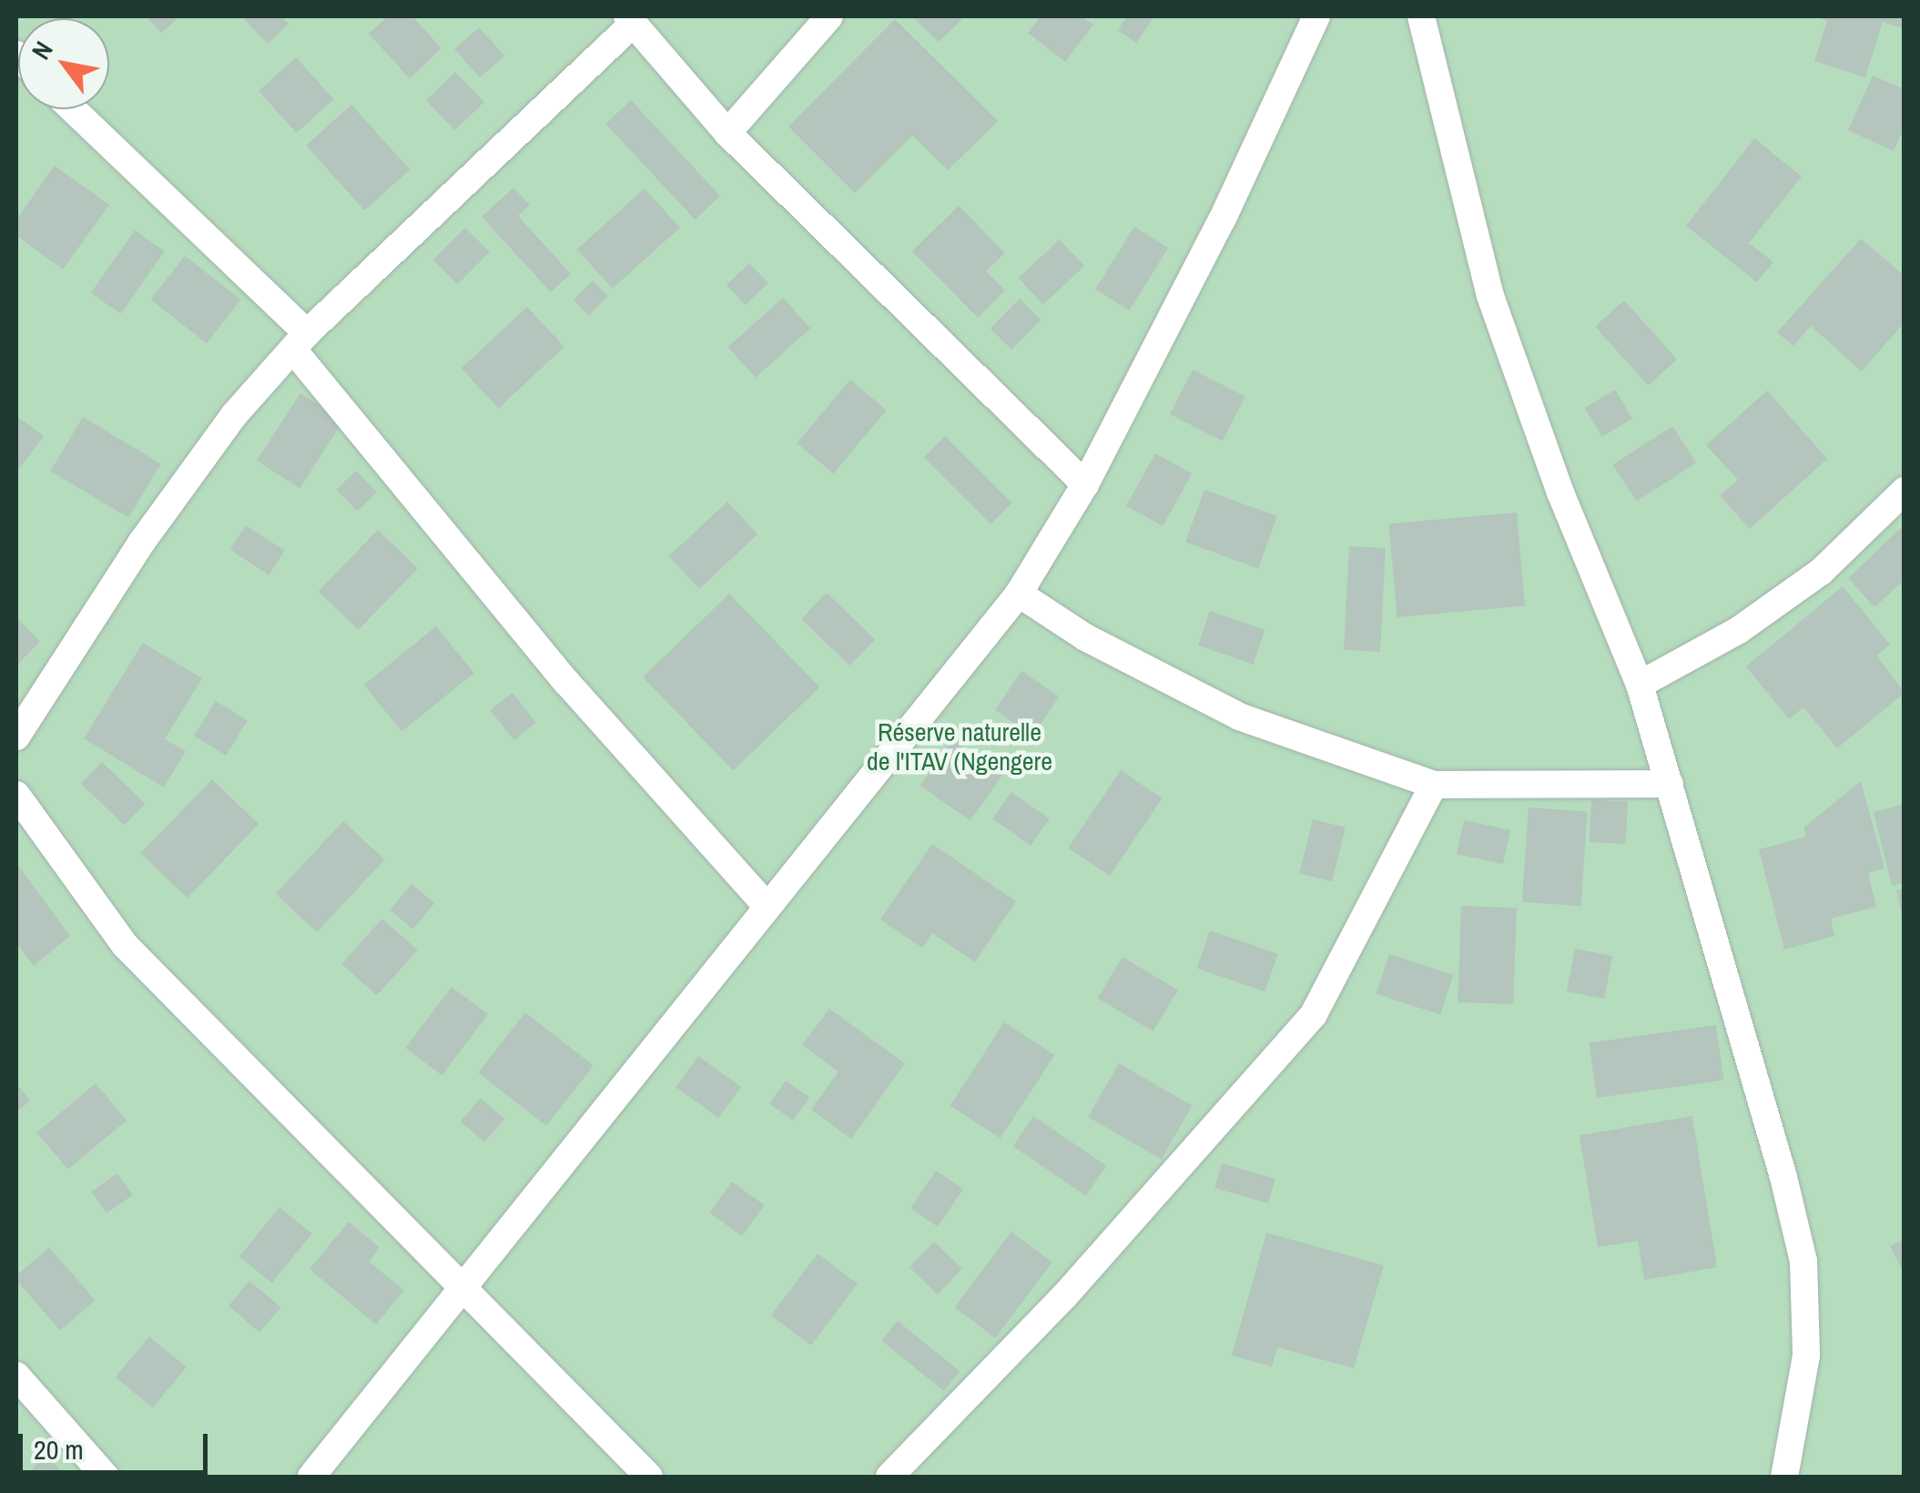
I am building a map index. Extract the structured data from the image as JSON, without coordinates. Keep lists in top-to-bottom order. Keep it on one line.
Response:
{"parks":["Réserve naturelle de l'ITAV (Ngengere"],"scale_bar":"20 m","north":"top left"}
